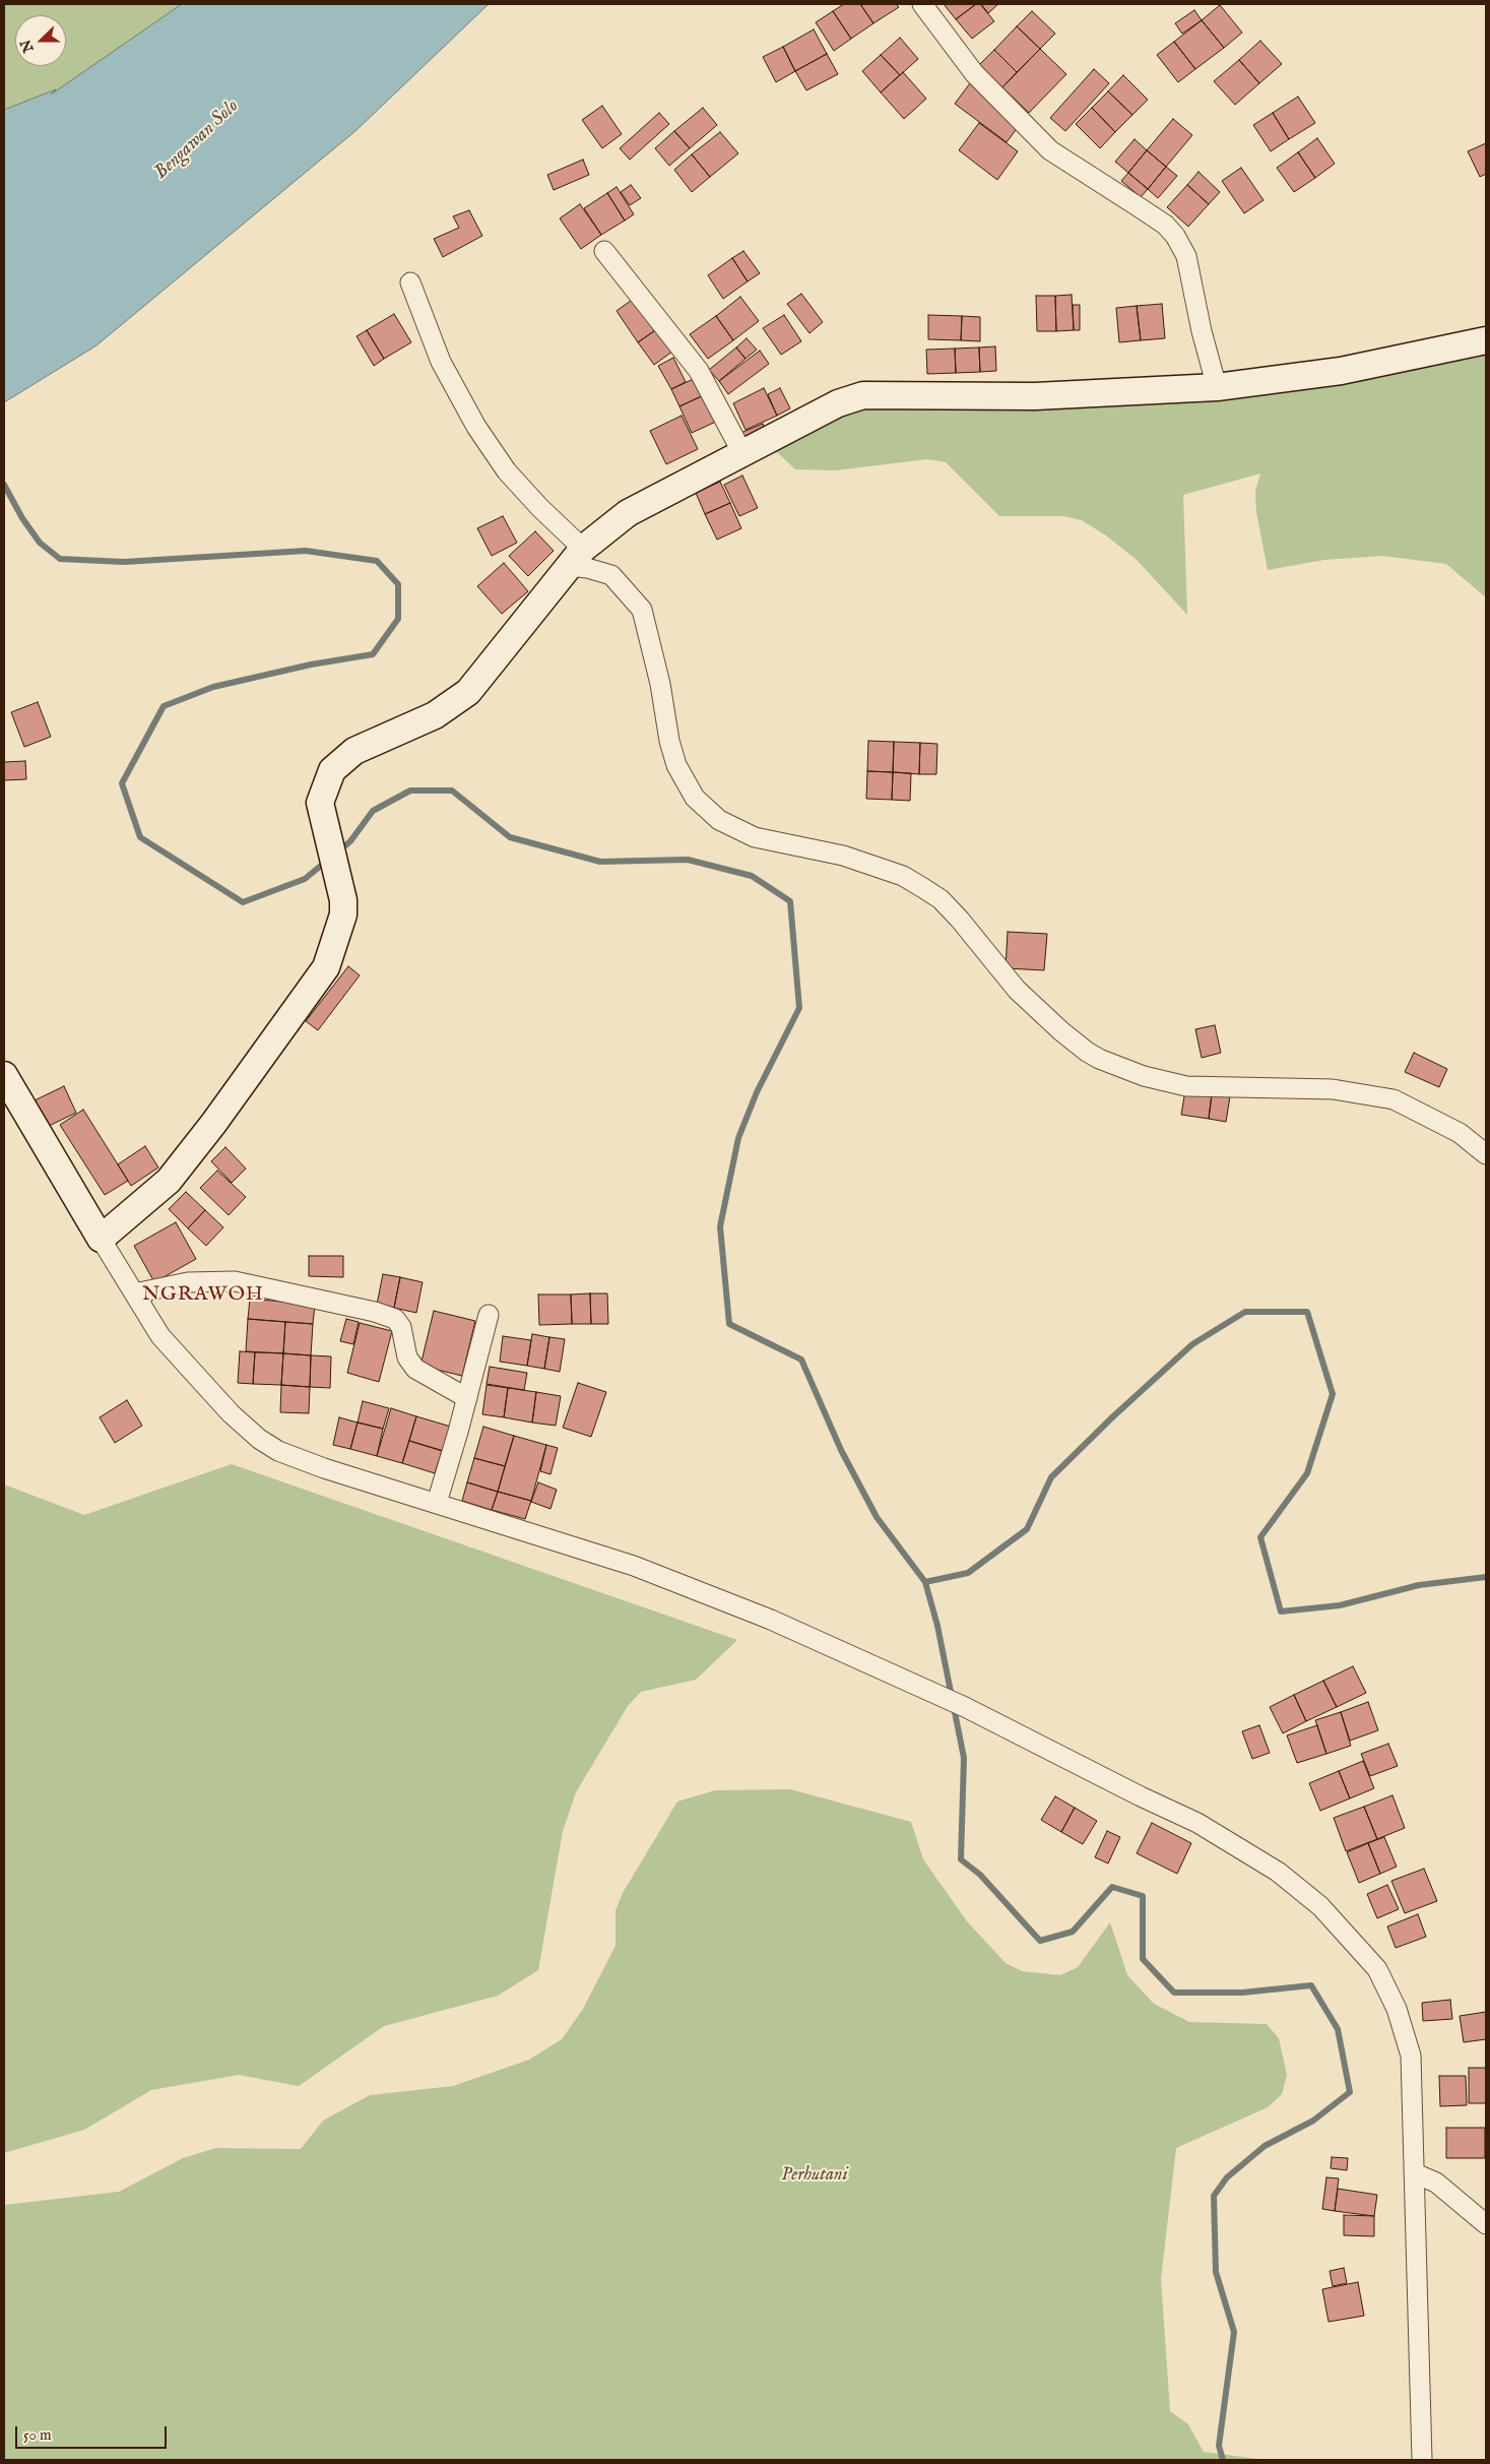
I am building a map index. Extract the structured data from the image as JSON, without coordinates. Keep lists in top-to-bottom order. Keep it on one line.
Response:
{"districts":["NGRAWOH"],"water":["Bengawan Solo"],"parks":["Perhutani"],"scale_bar":"50 m","north":"left"}
